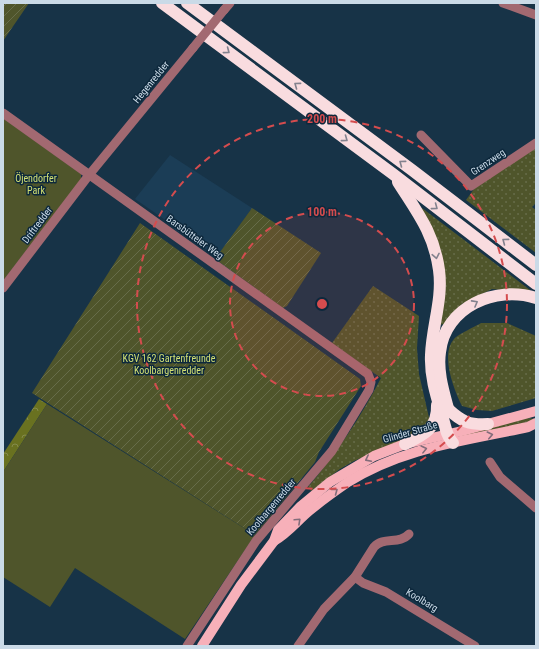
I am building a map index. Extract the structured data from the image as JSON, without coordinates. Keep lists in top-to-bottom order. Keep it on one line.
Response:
{"streets":{"main road":["Glinder Straße"],"street":["Hegenredder","Grenzweg","Driftredder","Barsbütteler Weg","Koolbargenredder","Koolbarg"]},"crossings":[["Hegenredder","Driftredder"],["Hegenredder","Barsbütteler Weg"],["Driftredder","Barsbütteler Weg"],["Barsbütteler Weg","Koolbargenredder"]],"parks":["Öjendorfer Park","KGV 162 Gartenfreunde Koolbargenredder"],"rings":["200 m","100 m"]}
